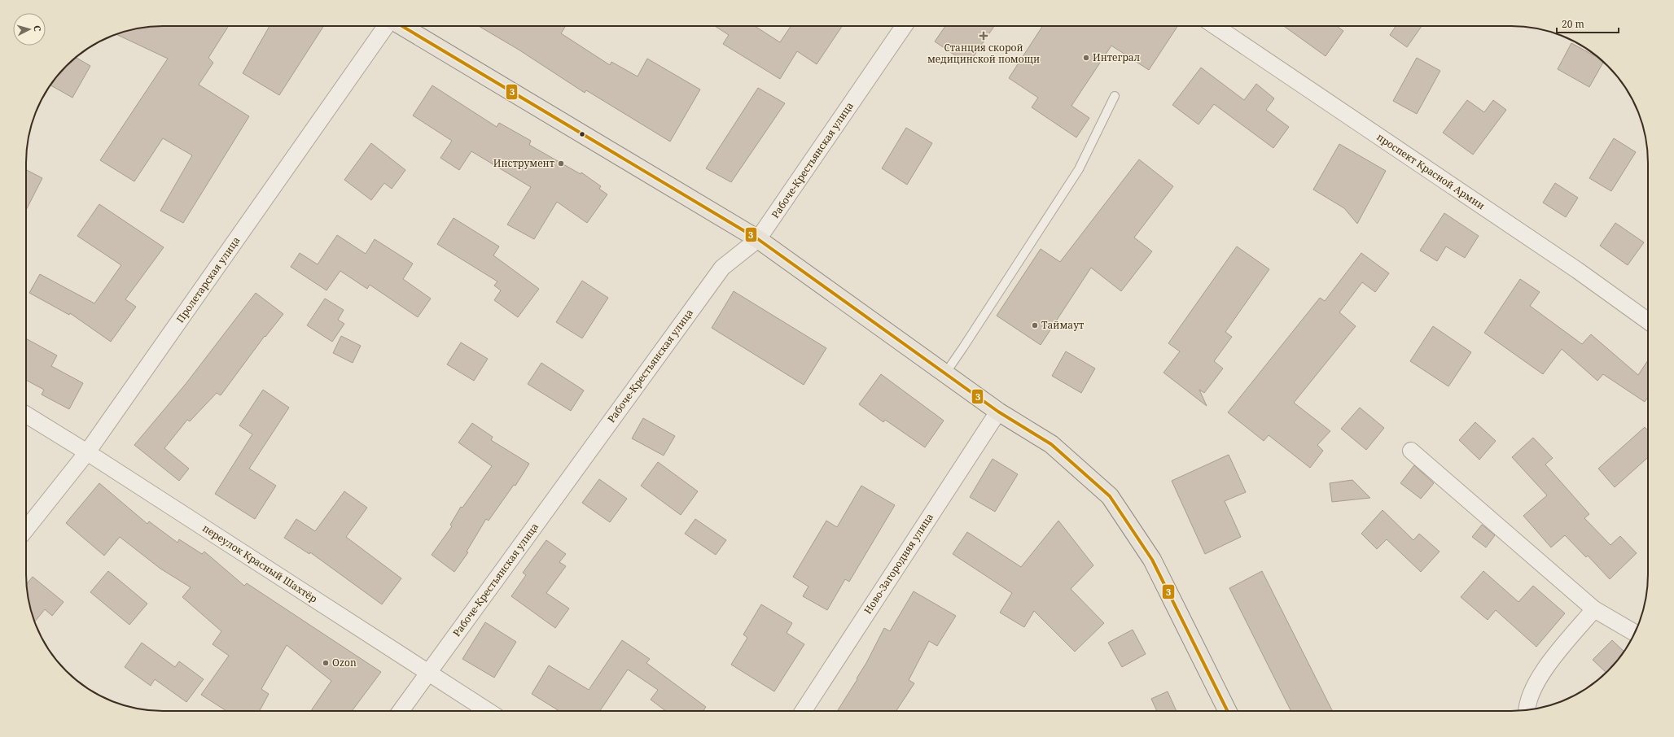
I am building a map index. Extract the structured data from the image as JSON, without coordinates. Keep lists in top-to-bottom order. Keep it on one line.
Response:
{"streets":{"street":["Рабоче-Крестьянская улица","проспект Красной Армии","Пролетарская улица","переулок Красный Шахтёр","Ново-Загородняя улица"]},"crossings":[["Рабоче-Крестьянская улица","переулок Красный Шахтёр"],["Пролетарская улица","переулок Красный Шахтёр"]],"places":{"health":["Станция скорой медицинской помощи"],"other":["Интеграл","Инструмент","Таймаут","Ozon"]},"lines":["transit line 3"],"scale_bar":"20 m","north":"right"}
